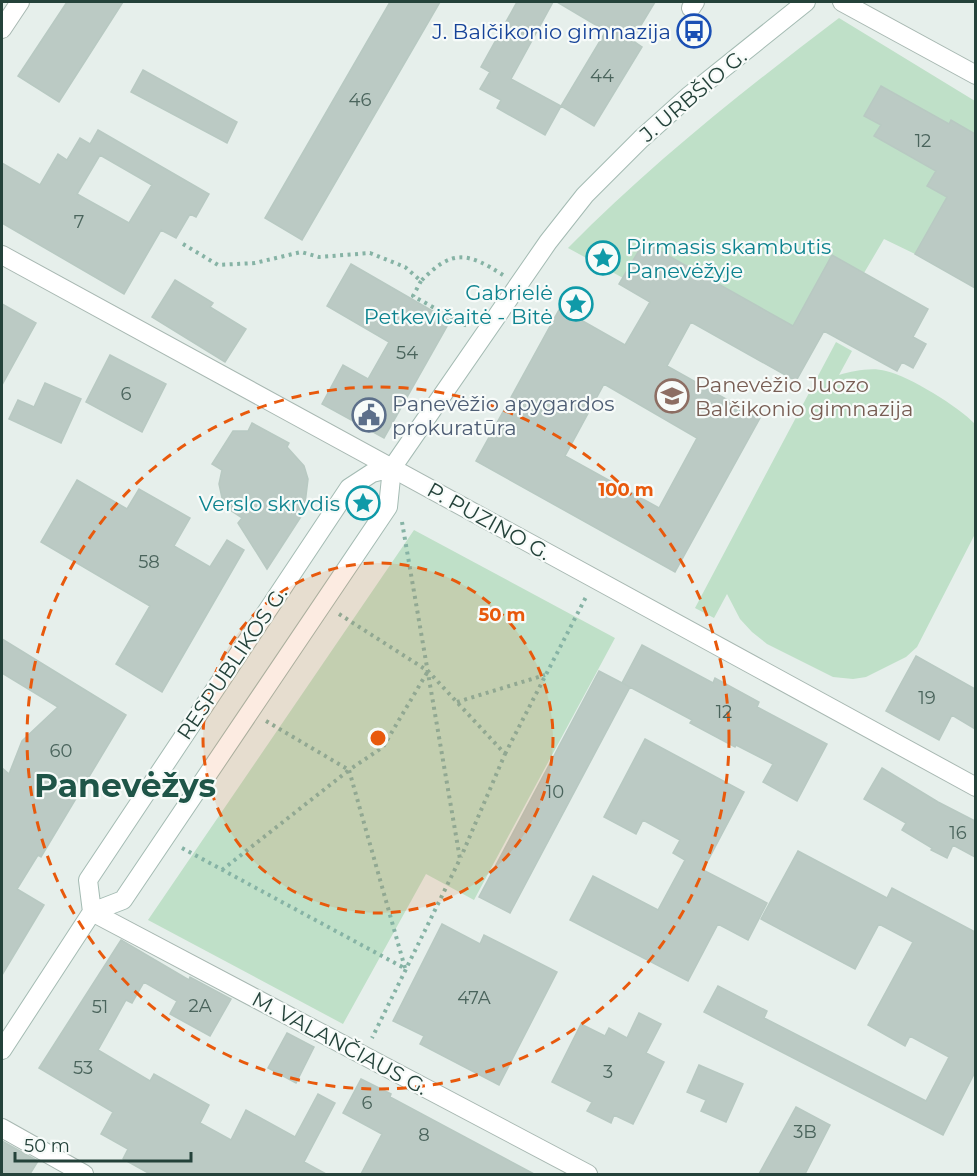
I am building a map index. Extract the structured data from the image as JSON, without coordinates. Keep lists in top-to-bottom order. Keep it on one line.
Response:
{"streets":{"street":["J. URBŠIO G.","P. PUZINO G.","RESPUBLIKOS G.","M. VALANČIAUS G."]},"crossings":[["J. URBŠIO G.","RESPUBLIKOS G."],["P. PUZINO G.","RESPUBLIKOS G."],["RESPUBLIKOS G.","M. VALANČIAUS G."]],"districts":["Panevėžys"],"places":{"bus stop":["J. Balčikonio gimnazija"],"place":["Pirmasis skambutis Panevėžyje","Gabrielė Petkevičaitė - Bitė","Verslo skrydis"],"school or university":["Panevėžio Juozo Balčikonio gimnazija"],"public building":["Panevėžio apygardos prokuratūra"]},"house_numbers":["44","46","12","7","54","6","58","19","12","60","10","16","47A","2A","51","53","3","6","3B","8"],"scale_bar":"50 m","rings":["100 m","50 m"]}
